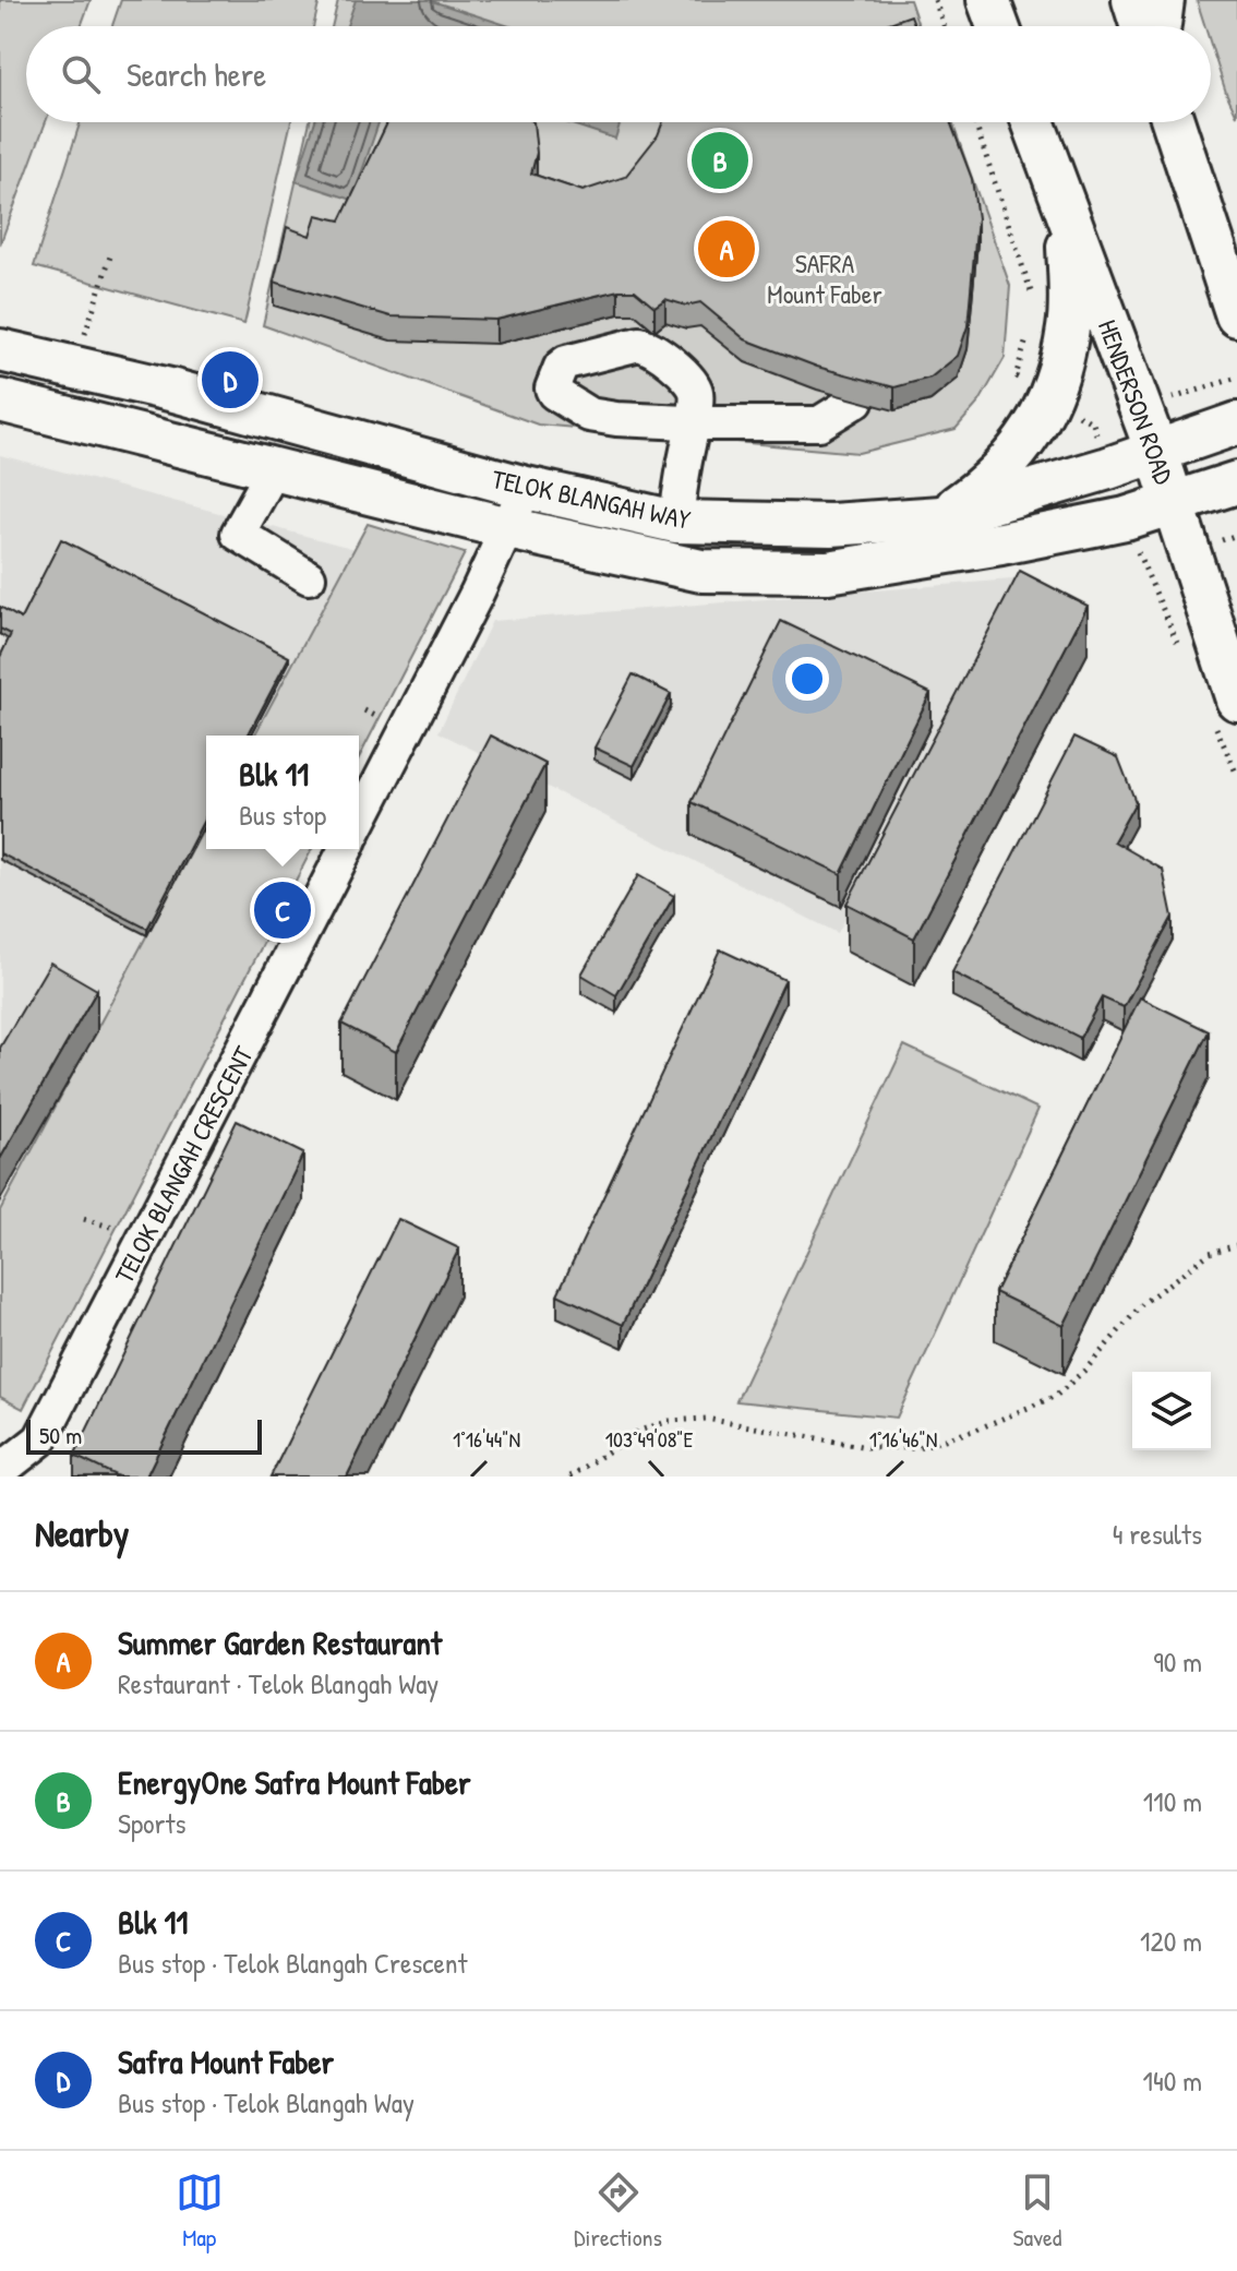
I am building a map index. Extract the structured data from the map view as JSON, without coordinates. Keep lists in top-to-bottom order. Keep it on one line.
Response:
{"streets":{"main road":["HENDERSON ROAD","TELOK BLANGAH WAY"],"street":["TELOK BLANGAH CRESCENT"]},"crossings":[["HENDERSON ROAD","TELOK BLANGAH WAY"]],"parks":["SAFRA Mount Faber"],"scale_bar":"50 m","page":{"search":"Search here","pins":["B","A","D","C"],"popup":["Blk 11","Bus stop"],"scale":"50 m","heading":["Nearby","4 results"],"list":[{"mark":"A","name":"Summer Garden Restaurant","note":"Restaurant · Telok Blangah Way","value":"90 m"},{"mark":"B","name":"EnergyOne Safra Mount Faber","note":"Sports","value":"110 m"},{"mark":"C","name":"Blk 11","note":"Bus stop · Telok Blangah Crescent","value":"120 m"},{"mark":"D","name":"Safra Mount Faber","note":"Bus stop · Telok Blangah Way","value":"140 m"}],"nav":["Map","Directions","Saved"]},"coordinates":["103°49'08\"E","1°16'44\"N","1°16'46\"N"]}
